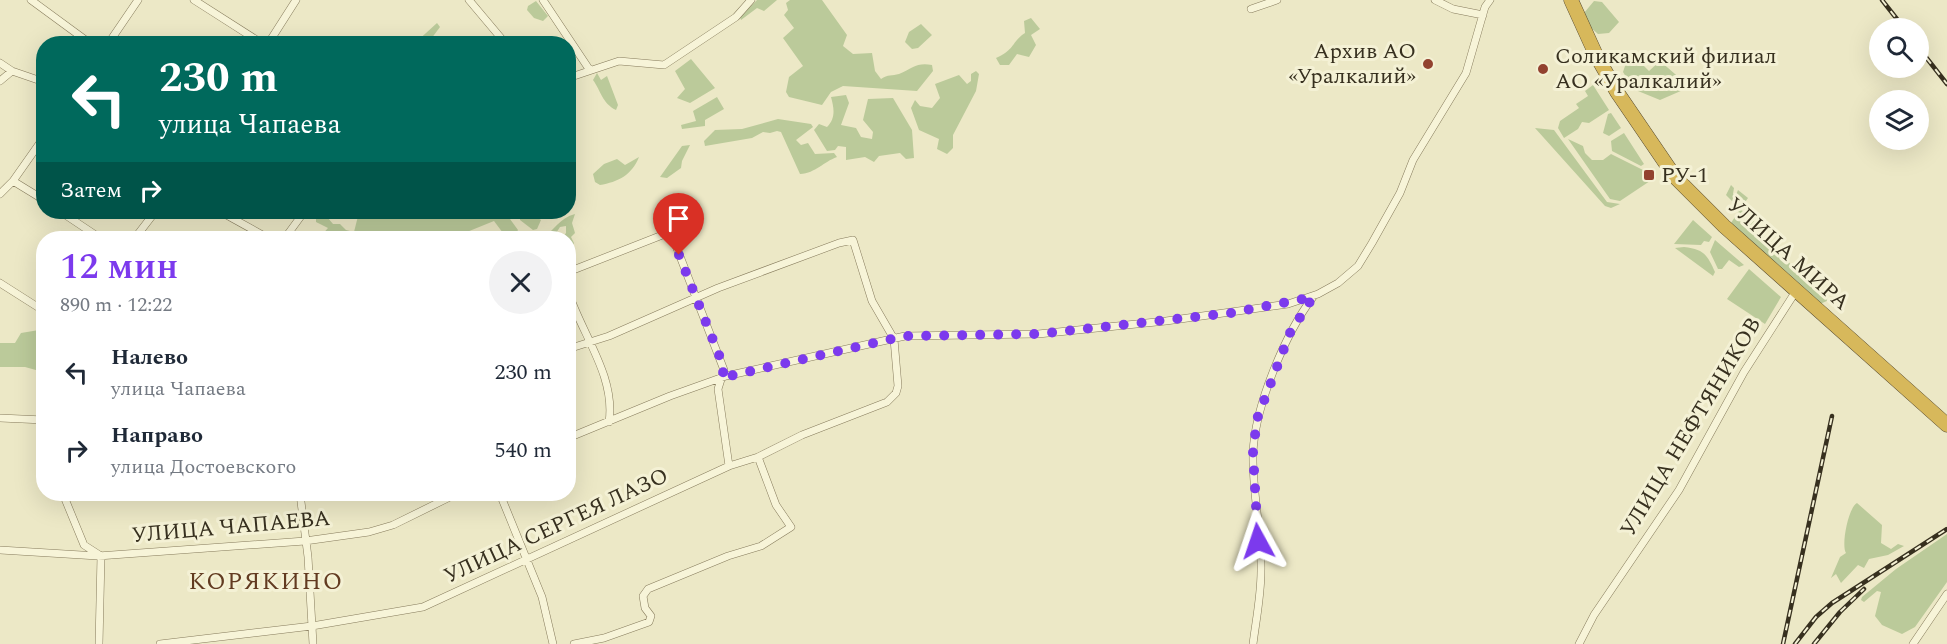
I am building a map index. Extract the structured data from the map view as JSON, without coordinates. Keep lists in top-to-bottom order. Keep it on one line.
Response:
{"streets":{"highway":["УЛИЦА МИРА"],"street":["УЛИЦА НЕФТЯНИКОВ","УЛИЦА СЕРГЕЯ ЛАЗО","УЛИЦА ЧАПАЕВА"]},"crossings":[["УЛИЦА МИРА","УЛИЦА НЕФТЯНИКОВ"]],"districts":["КОРЯКИНО"],"places":{"other":["Архив АО «Уралкалий»","Соликамский филиал АО «Уралкалий»"],"transit":["РУ-1"]},"page":{"turn":["230 m","улица Чапаева"],"then":"Затем","heading":["12 мин","890 m · 12:22"],"list":[{"name":"Налево","note":"улица Чапаева","value":"230 m"},{"name":"Направо","note":"улица Достоевского","value":"540 m"}]}}
